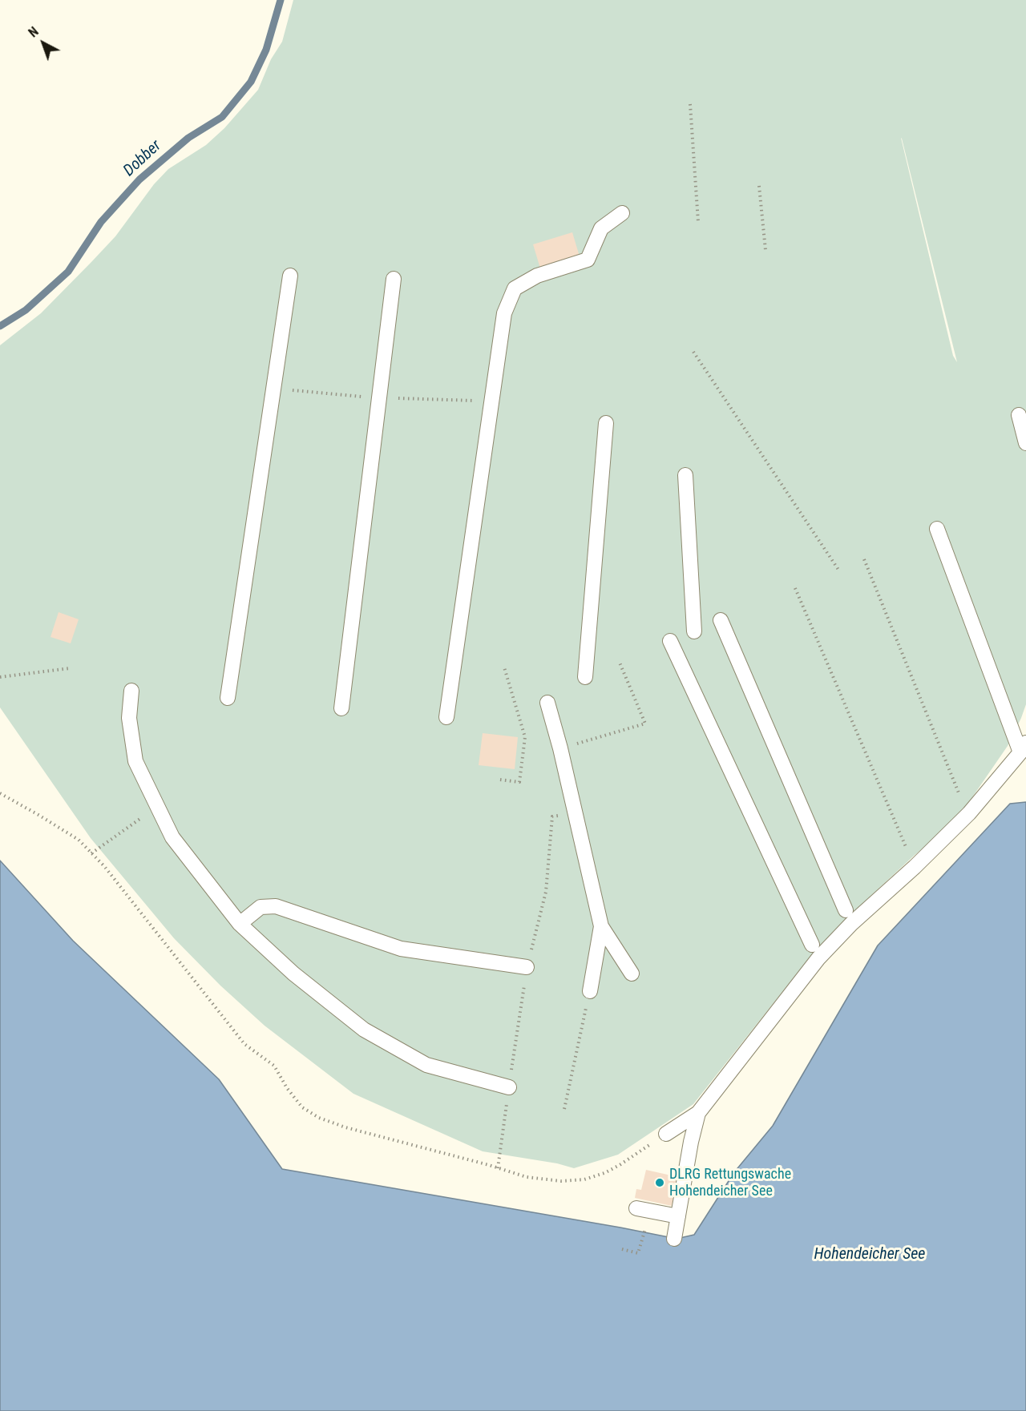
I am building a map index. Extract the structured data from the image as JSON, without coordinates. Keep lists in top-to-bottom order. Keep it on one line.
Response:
{"water":["Dobber","Hohendeicher See"],"places":["DLRG Rettungswache Hohendeicher See"],"north":"top left"}
